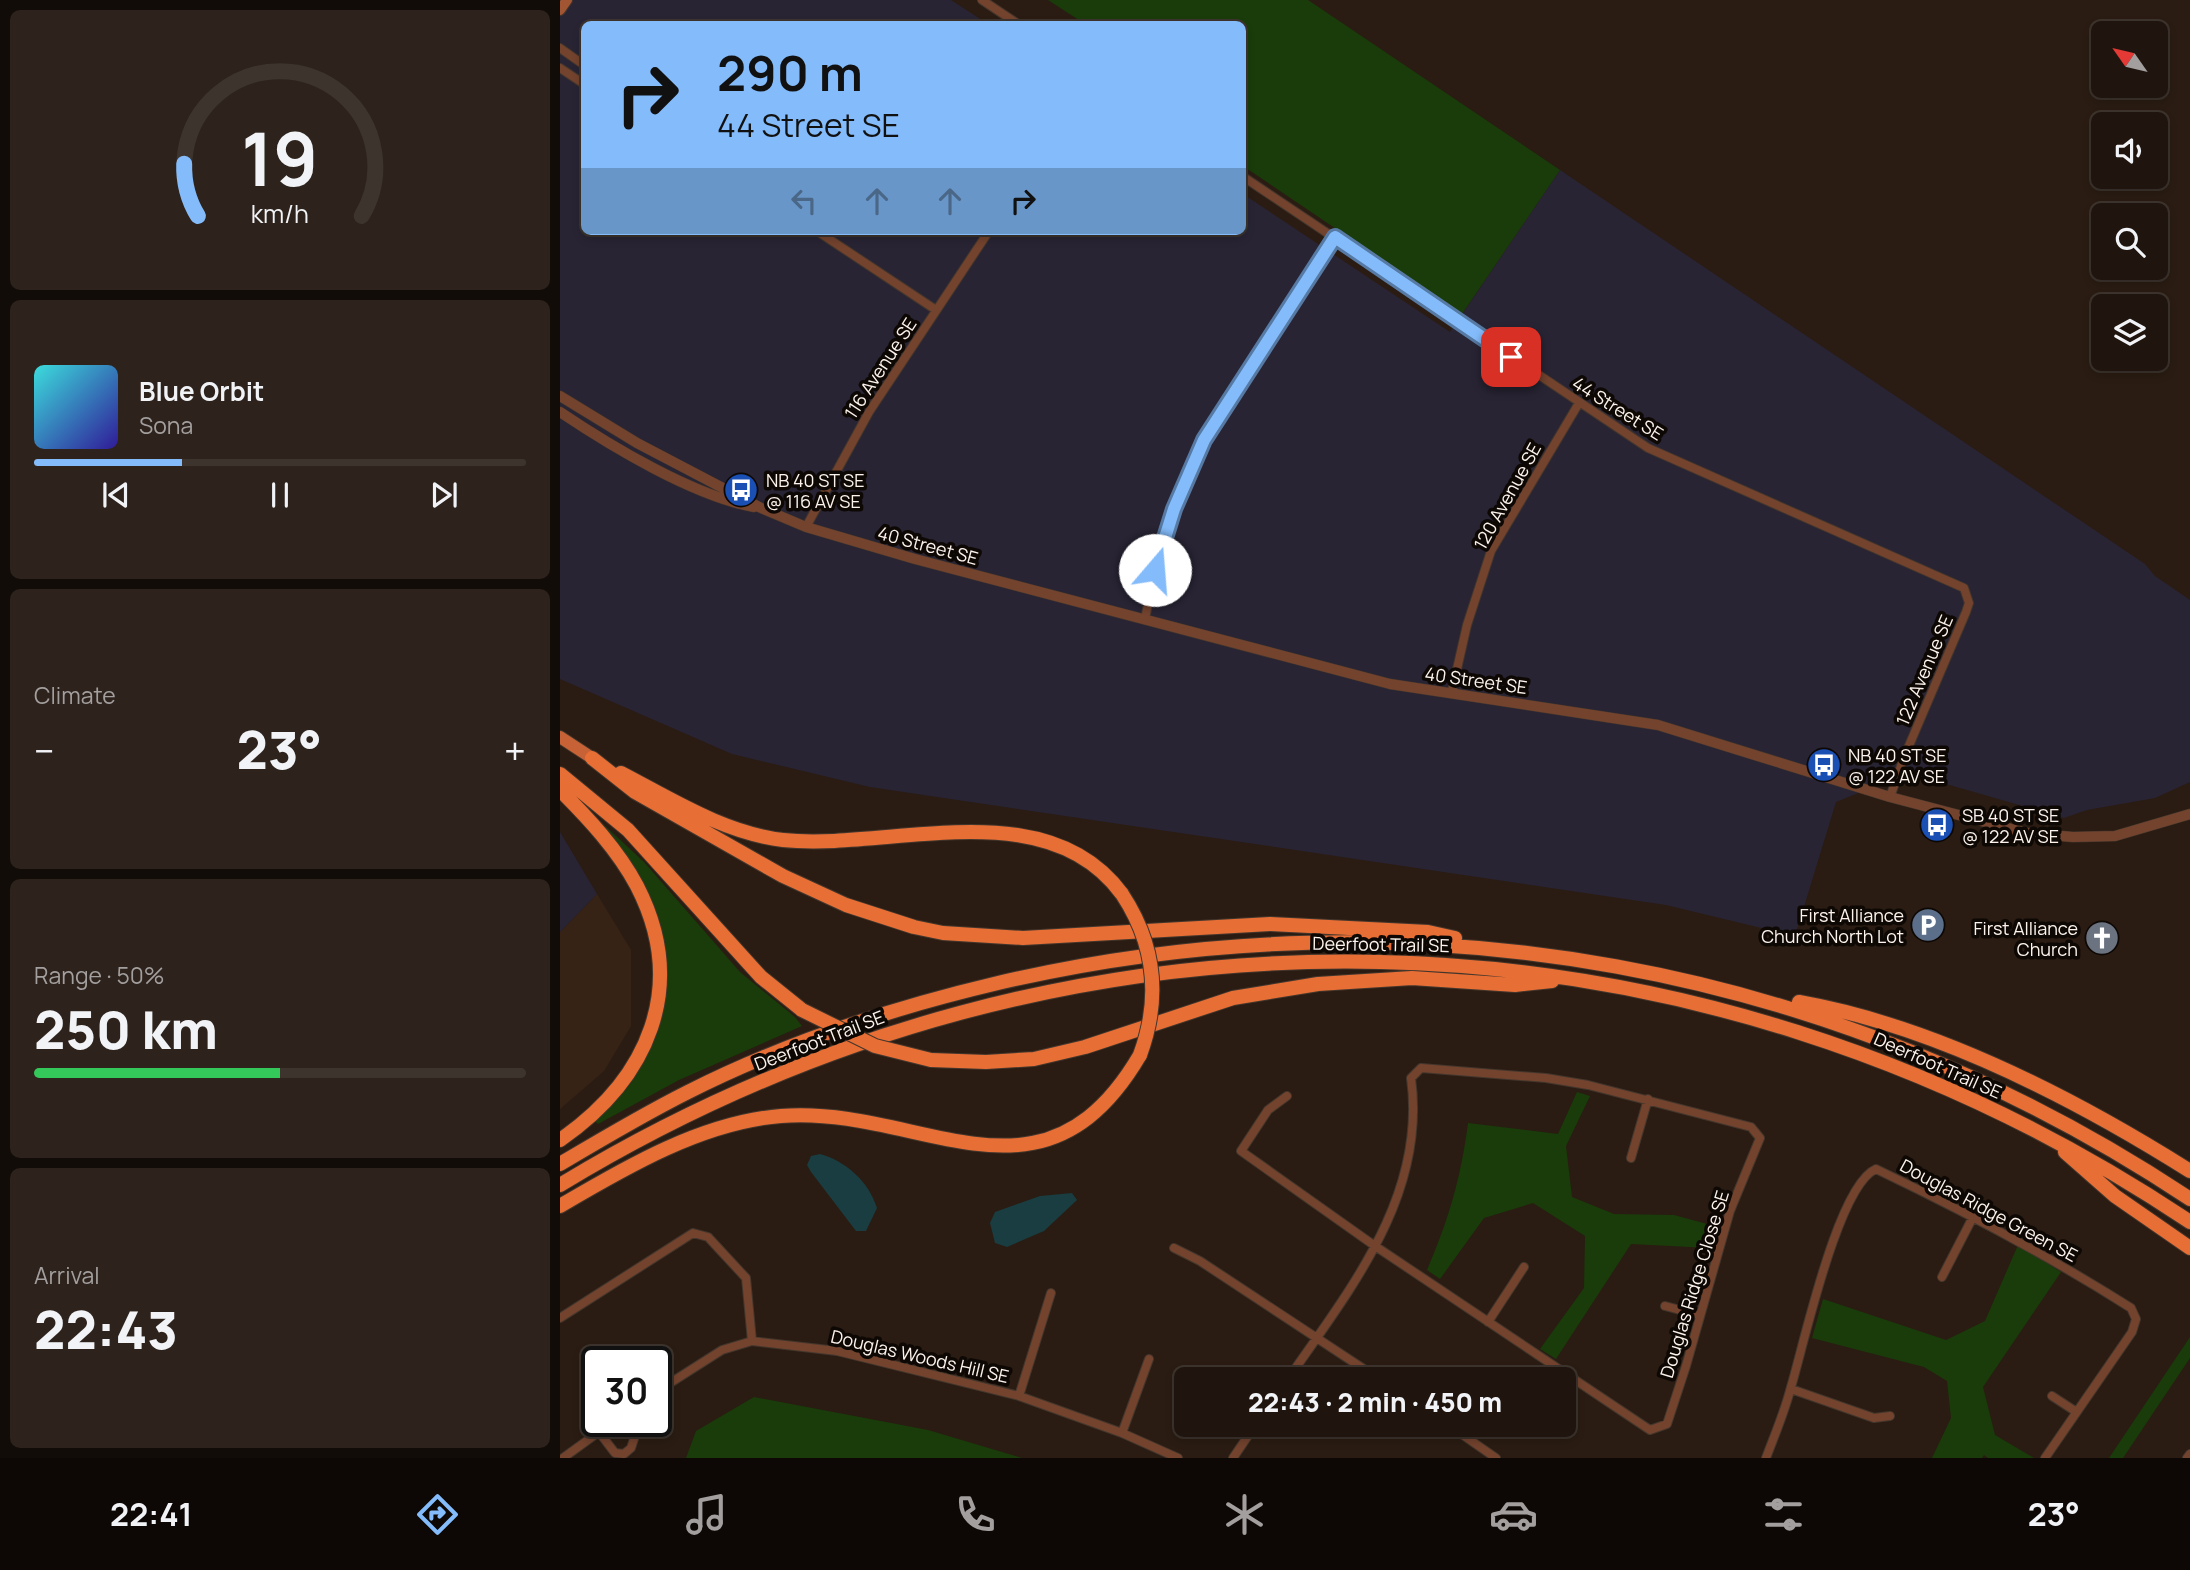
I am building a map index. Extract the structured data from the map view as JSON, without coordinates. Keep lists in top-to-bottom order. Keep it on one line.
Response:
{"streets":{"highway":["Deerfoot Trail SE"],"street":["116 Avenue SE","44 Street SE","120 Avenue SE","40 Street SE","122 Avenue SE","Douglas Ridge Green SE","Douglas Ridge Close SE","Douglas Woods Hill SE"]},"crossings":[["116 Avenue SE","40 Street SE"],["44 Street SE","120 Avenue SE"],["44 Street SE","122 Avenue SE"],["120 Avenue SE","40 Street SE"],["40 Street SE","122 Avenue SE"]],"places":{"bus stop":["NB 40 ST SE @ 116 AV SE","NB 40 ST SE @ 122 AV SE","SB 40 ST SE @ 122 AV SE"],"parking":["First Alliance Church North Lot"],"church":["First Alliance Church"]},"north":"top left","page":{"turn":["290 m","44 Street SE"],"song":["Blue Orbit","Sona"],"tile":["Climate",["Range · 50%","250 km"],["Arrival","22:43"]],"heat":["−","23°","+"],"limit":"30","trip":"22:43 · 2 min · 450 m","tabs":["22:41","23°"],"gauge":["19","km/h"]}}
